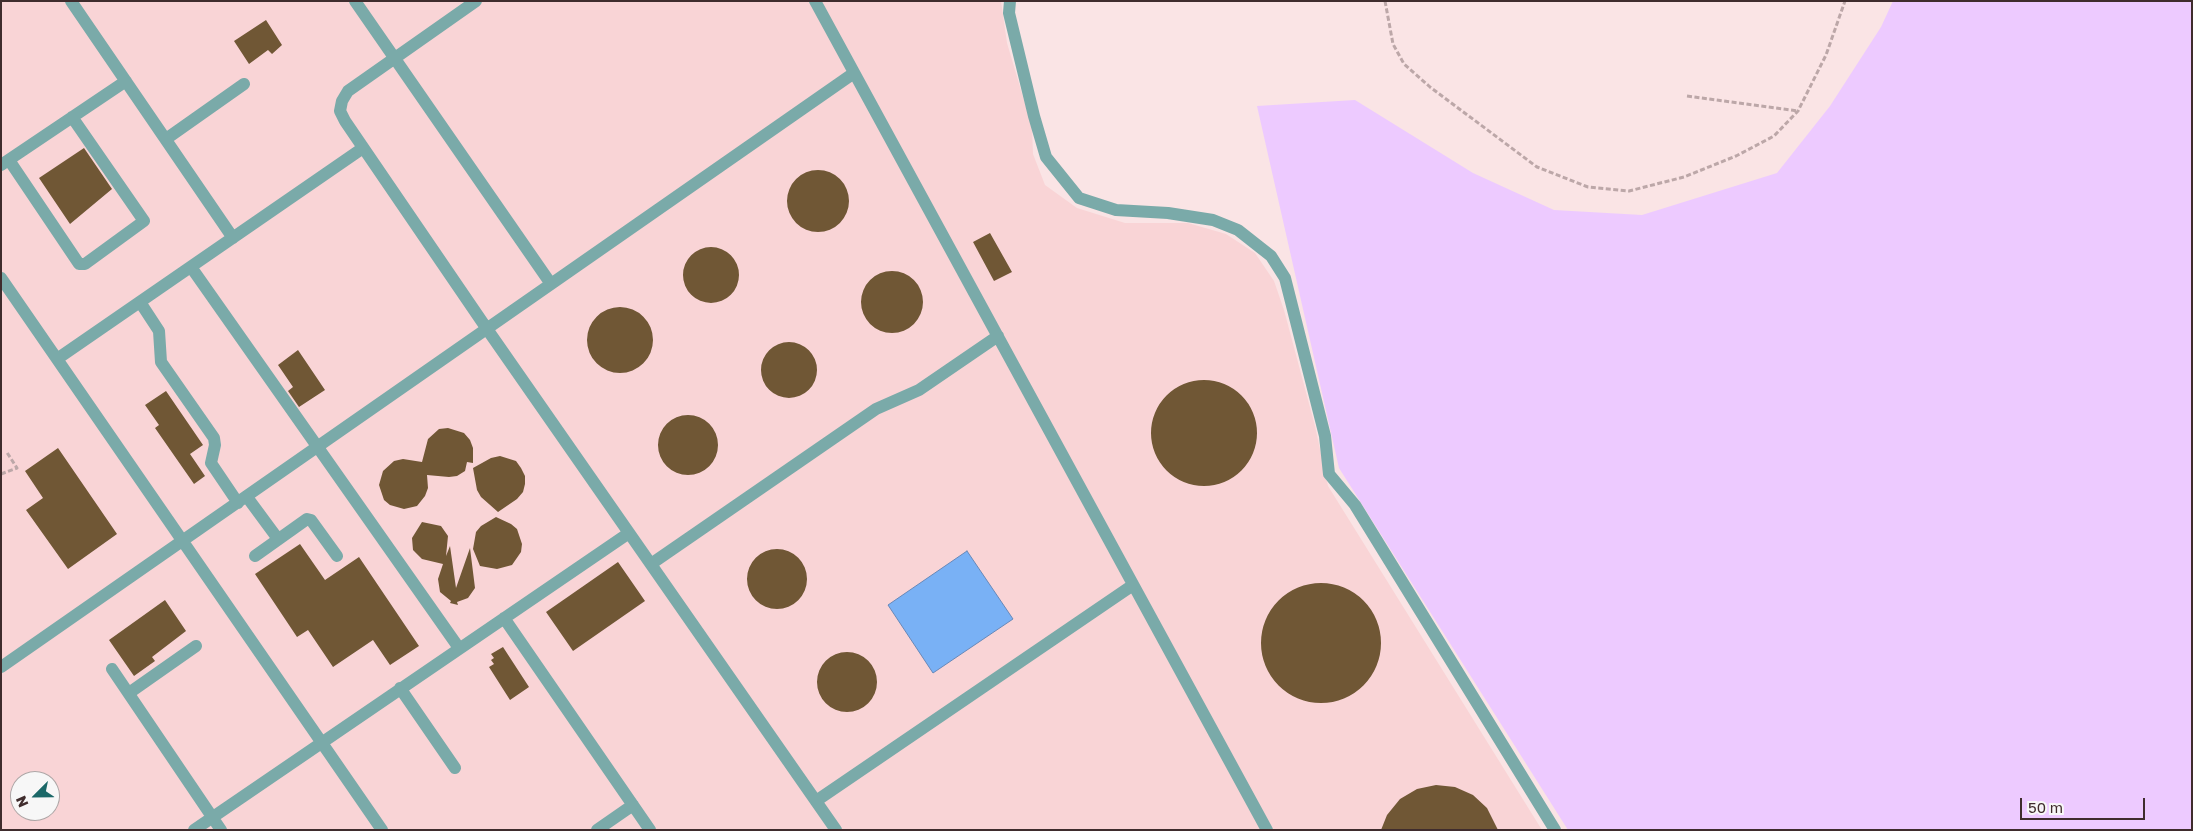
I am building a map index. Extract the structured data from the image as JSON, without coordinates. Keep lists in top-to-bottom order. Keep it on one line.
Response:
{"scale_bar":"50 m","north":"bottom left"}
